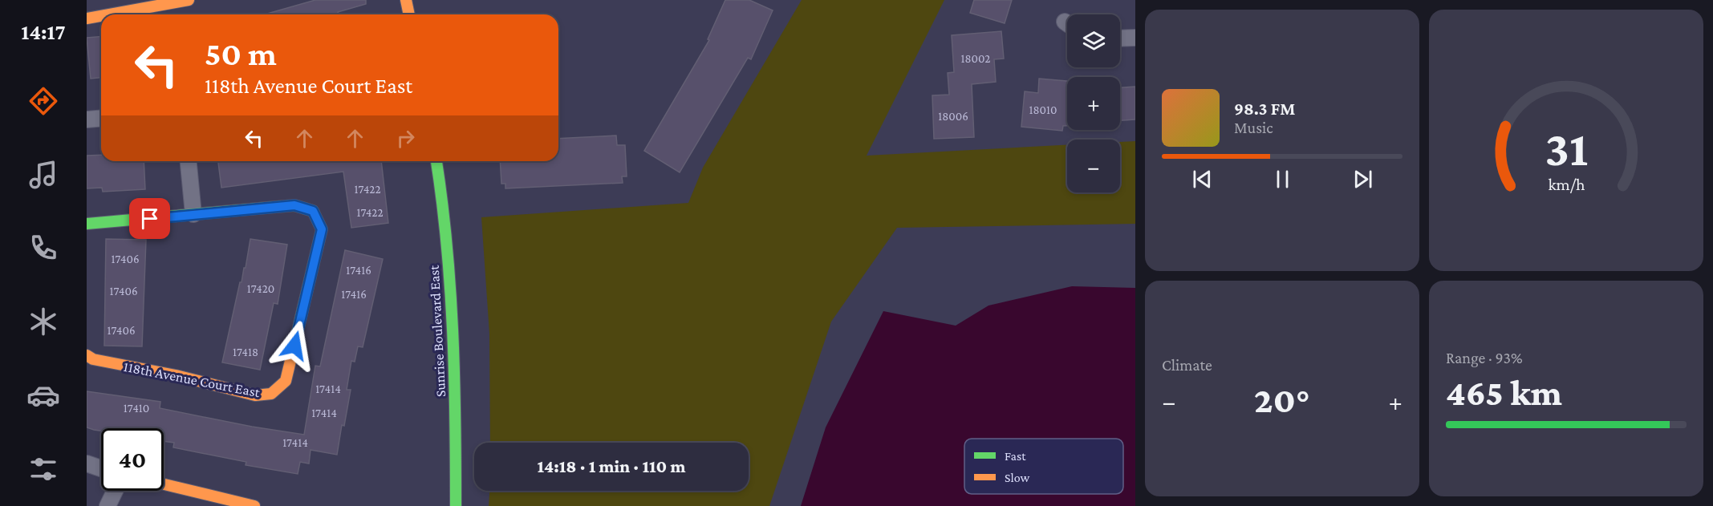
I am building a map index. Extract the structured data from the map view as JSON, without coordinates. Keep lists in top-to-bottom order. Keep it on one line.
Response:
{"streets":{"street":["Sunrise Boulevard East","118th Avenue Court East"]},"house_numbers":["18002","18010","18006","17422","17422","17406","17416","17420","17406","17416","17406","17418","17414","17410","17414","17414"],"legend":["Fast","Slow"],"page":{"tabs":"14:17","map_buttons":["+","−"],"turn":["50 m","118th Avenue Court East"],"song":["98.3 FM","Music"],"tile":["Climate",["Range · 93%","465 km"]],"heat":["−","20°","+"],"limit":"40","trip":"14:18 · 1 min · 110 m","gauge":["31","km/h"]}}
